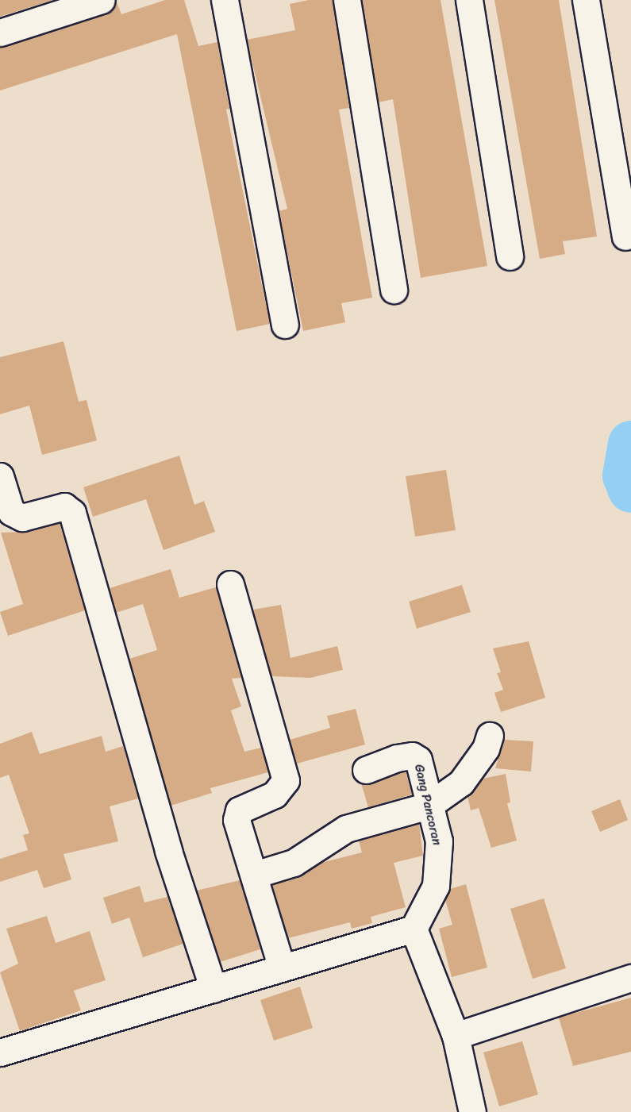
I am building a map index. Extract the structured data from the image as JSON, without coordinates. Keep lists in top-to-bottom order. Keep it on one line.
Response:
{"streets":{"street":["Gang Pancoran"]}}
